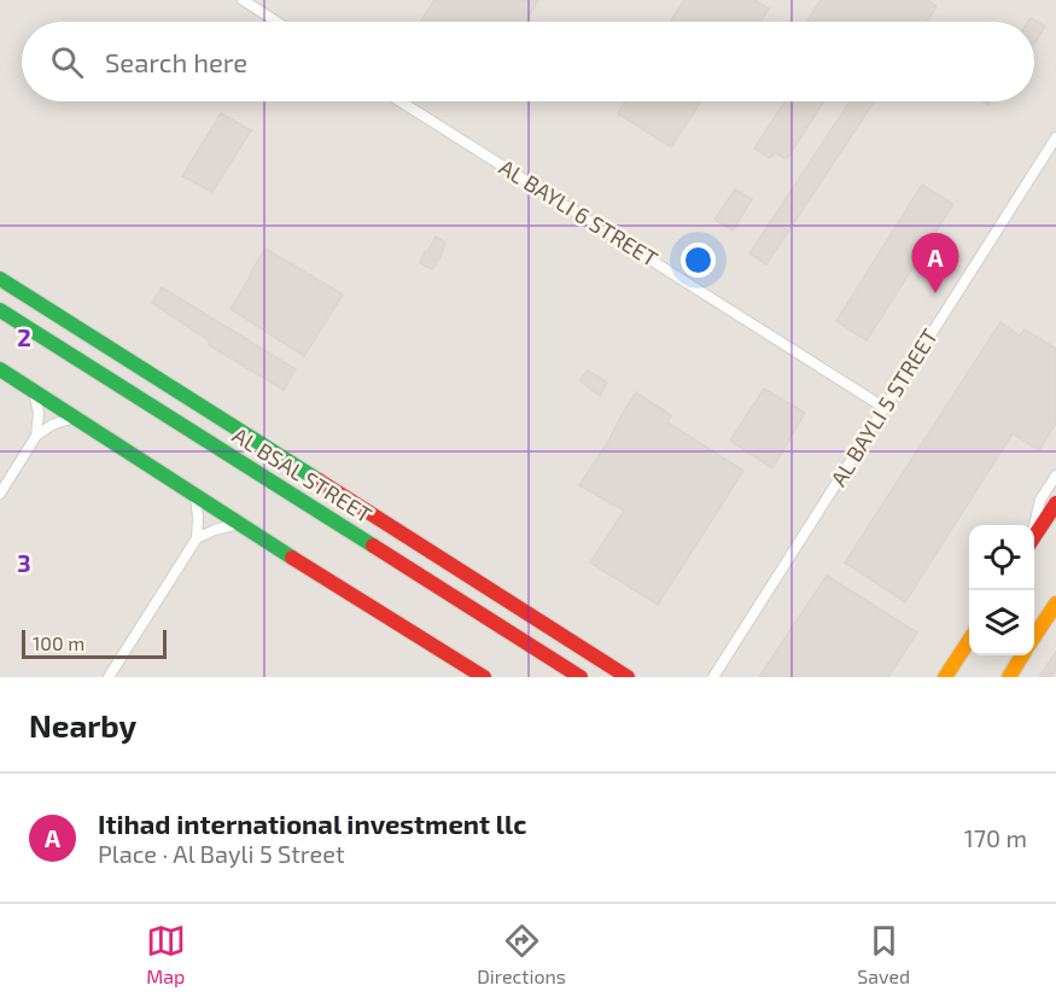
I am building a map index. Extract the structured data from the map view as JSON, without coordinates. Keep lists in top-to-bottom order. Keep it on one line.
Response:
{"streets":{"street":["AL BAYLI 6 STREET","AL BAYLI 5 STREET","AL BSAL STREET"]},"crossings":[["AL BAYLI 6 STREET","AL BAYLI 5 STREET"]],"scale_bar":"100 m","page":{"search":"Search here","pins":"A","scale":"100 m","heading":"Nearby","list":[{"mark":"A","name":"Itihad international investment llc","note":"Place · Al Bayli 5 Street","value":"170 m"}],"nav":["Map","Directions","Saved"]},"grid":{"rows":["2","3"]}}
